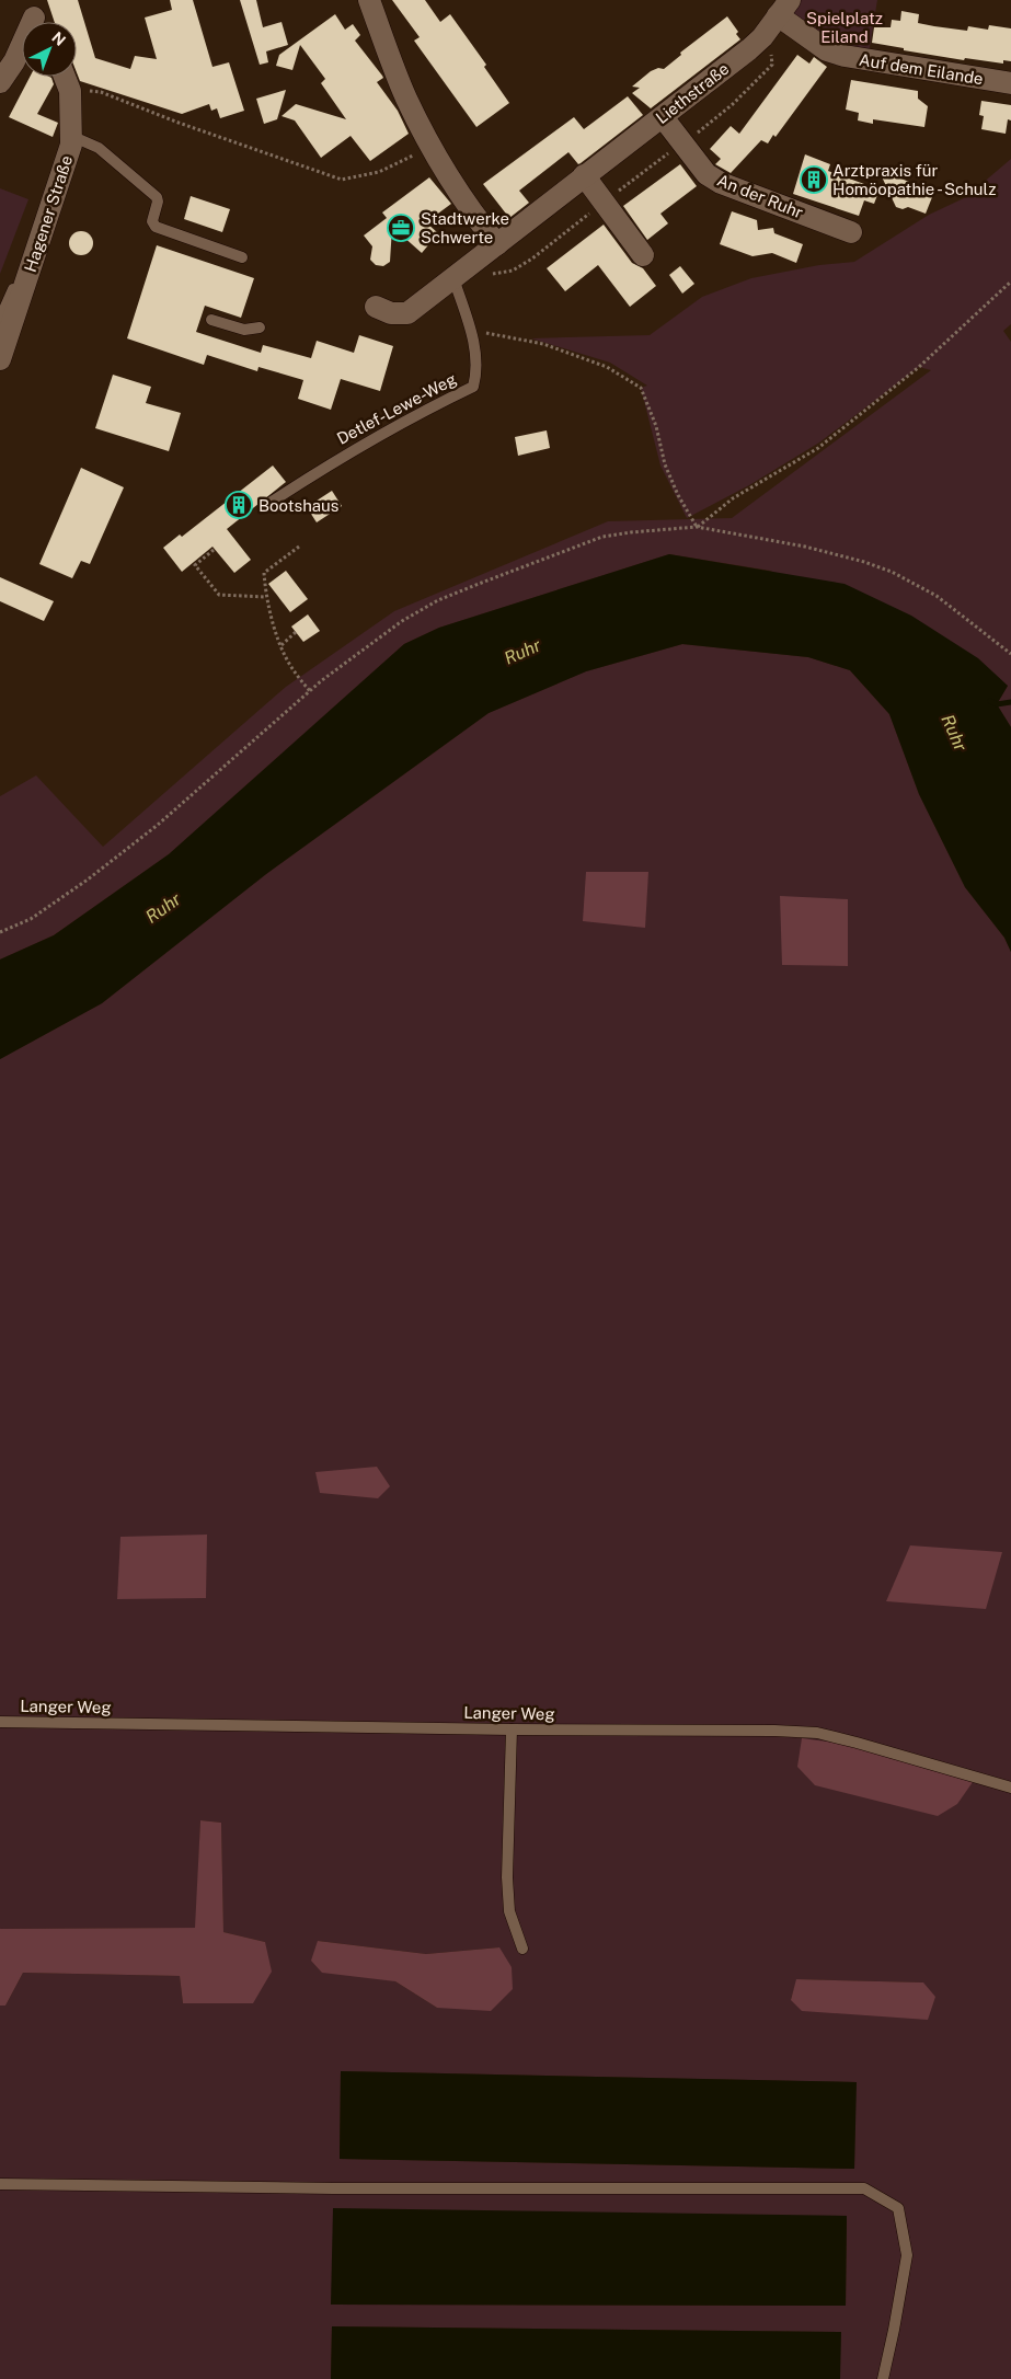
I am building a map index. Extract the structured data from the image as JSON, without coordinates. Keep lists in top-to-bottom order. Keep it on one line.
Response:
{"streets":{"street":["Auf dem Eilande","Liethstraße","An der Ruhr","Hagener Straße"],"lane":["Detlef-Lewe-Weg","Langer Weg"]},"crossings":[["Auf dem Eilande","Liethstraße"],["Liethstraße","An der Ruhr"],["Liethstraße","Detlef-Lewe-Weg"]],"water":["Ruhr"],"parks":["Spielplatz Eiland"],"places":{"building":["Arztpraxis für Homöopathie - Schulz","Bootshaus"],"office":["Stadtwerke Schwerte"]},"north":"top right"}
